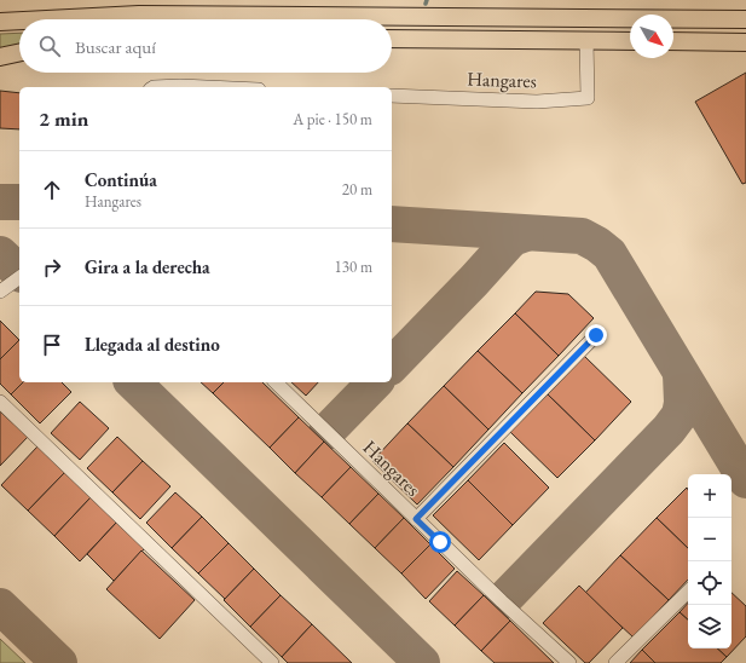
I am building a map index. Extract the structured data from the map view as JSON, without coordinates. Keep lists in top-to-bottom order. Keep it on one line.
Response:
{"streets":{"lane":["Hangares"]},"north":"bottom right","page":{"search":"Buscar aquí","heading":["2 min","A pie · 150 m"],"list":[["Continúa","Hangares","20 m"],["Gira a la derecha","130 m"],"Llegada al destino"],"map_buttons":["+","−"]}}
